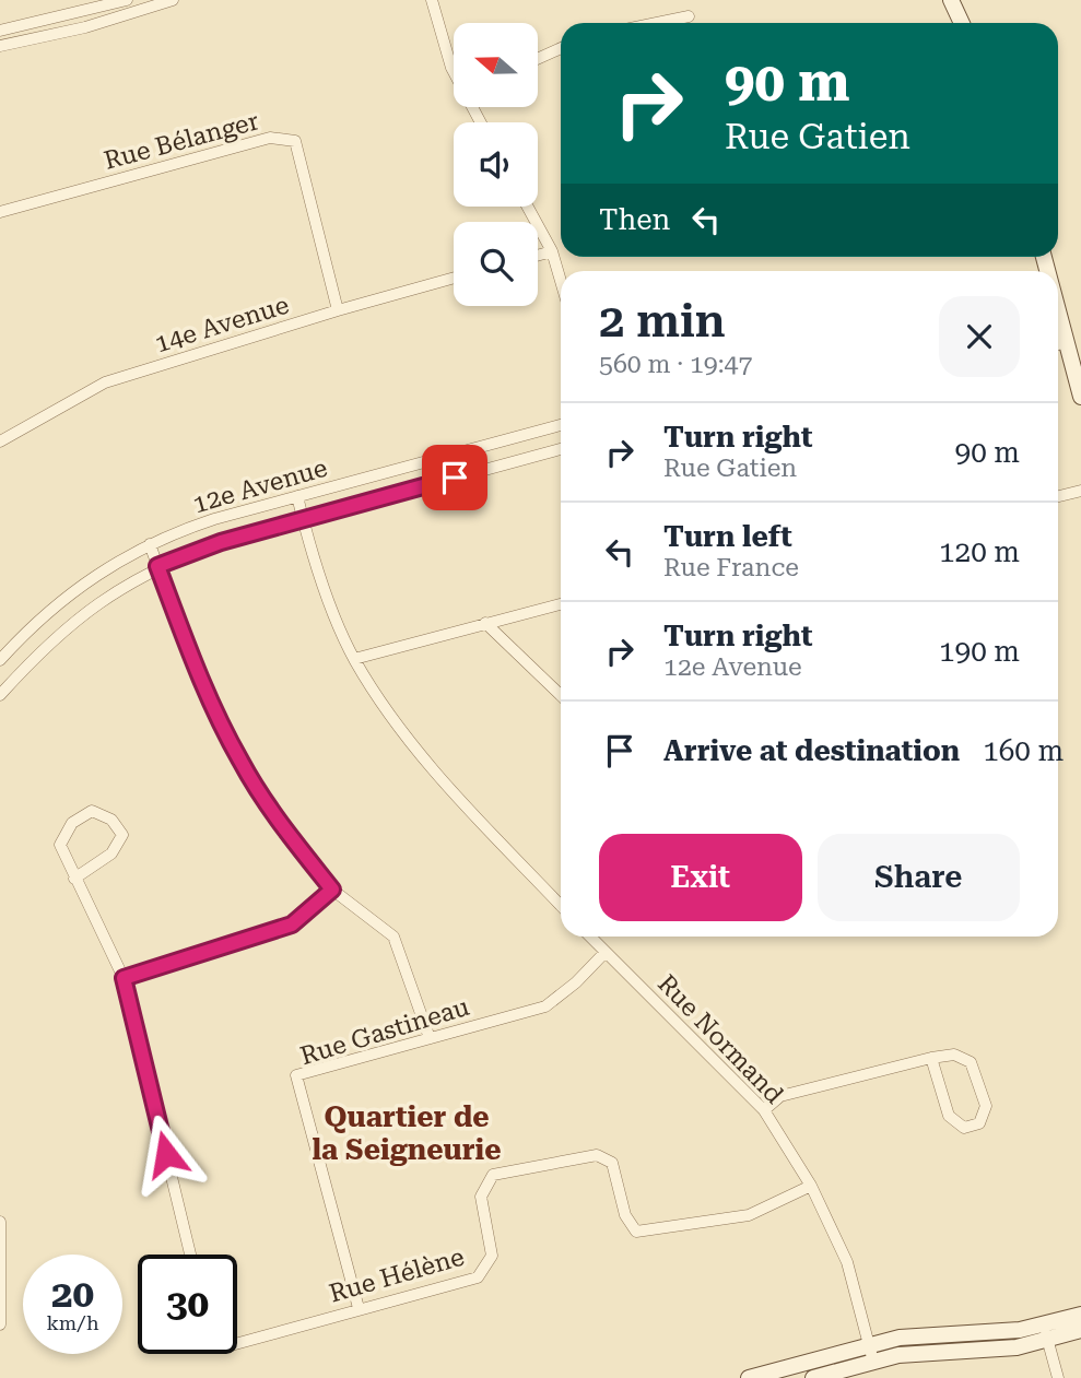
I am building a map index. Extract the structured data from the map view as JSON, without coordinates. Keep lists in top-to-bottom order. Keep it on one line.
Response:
{"streets":{"street":["Rue Bélanger","14e Avenue","12e Avenue","Rue Gastineau","Rue Normand","Rue Hélène"]},"crossings":[["Rue Bélanger","14e Avenue"],["Rue Gastineau","Rue Normand"],["Rue Gastineau","Rue Hélène"],["Rue Normand","Rue Hélène"]],"districts":["Quartier de la Seigneurie"],"north":"left","page":{"turn":["90 m","Rue Gatien"],"then":"Then","heading":["2 min","560 m · 19:47"],"list":[{"name":"Turn right","note":"Rue Gatien","value":"90 m"},{"name":"Turn left","note":"Rue France","value":"120 m"},{"name":"Turn right","note":"12e Avenue","value":"190 m"},{"name":"Arrive at destination","value":"160 m"}],"buttons":["Exit","Share"],"speed":"20 km/h","limit":"30"}}
